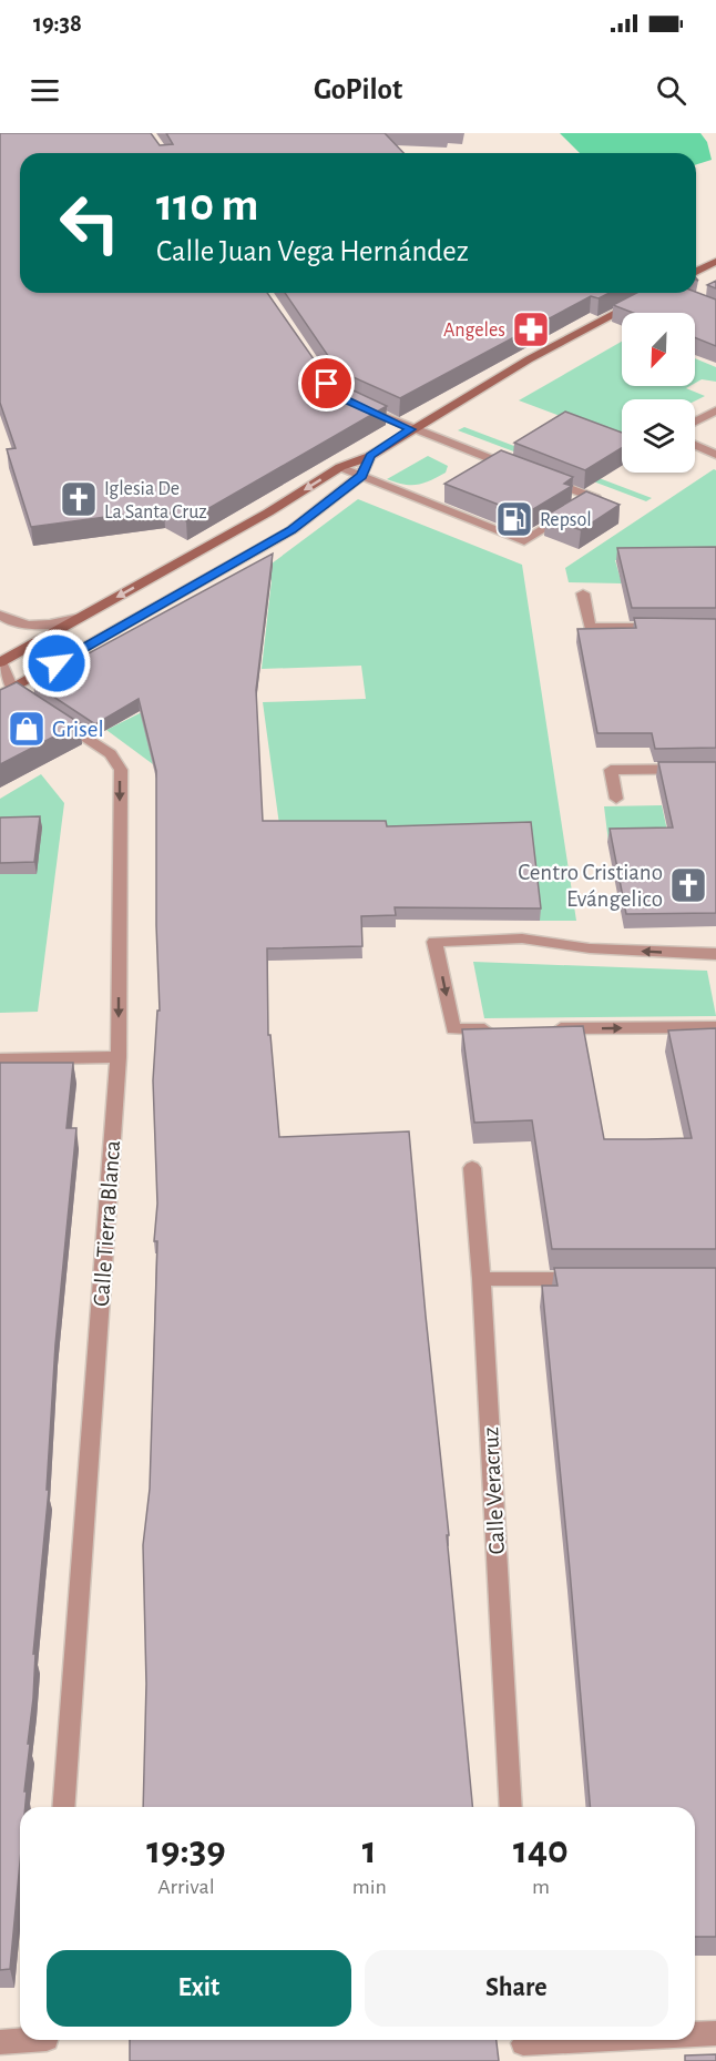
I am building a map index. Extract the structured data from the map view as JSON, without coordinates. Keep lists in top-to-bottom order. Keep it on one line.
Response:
{"streets":{"street":["Calle Tierra Blanca","Calle Veracruz"]},"places":{"pharmacy":["Angeles"],"church":["Iglesia De La Santa Cruz","Centro Cristiano Evángelico"],"fuel station":["Repsol"],"shop":["Grisel"]},"north":"bottom left","page":{"status":"19:38","header":"GoPilot","turn":["110 m","Calle Juan Vega Hernández"],"eta":["19:39","Arrival","1","min","140","m"],"buttons":["Exit","Share"]}}
